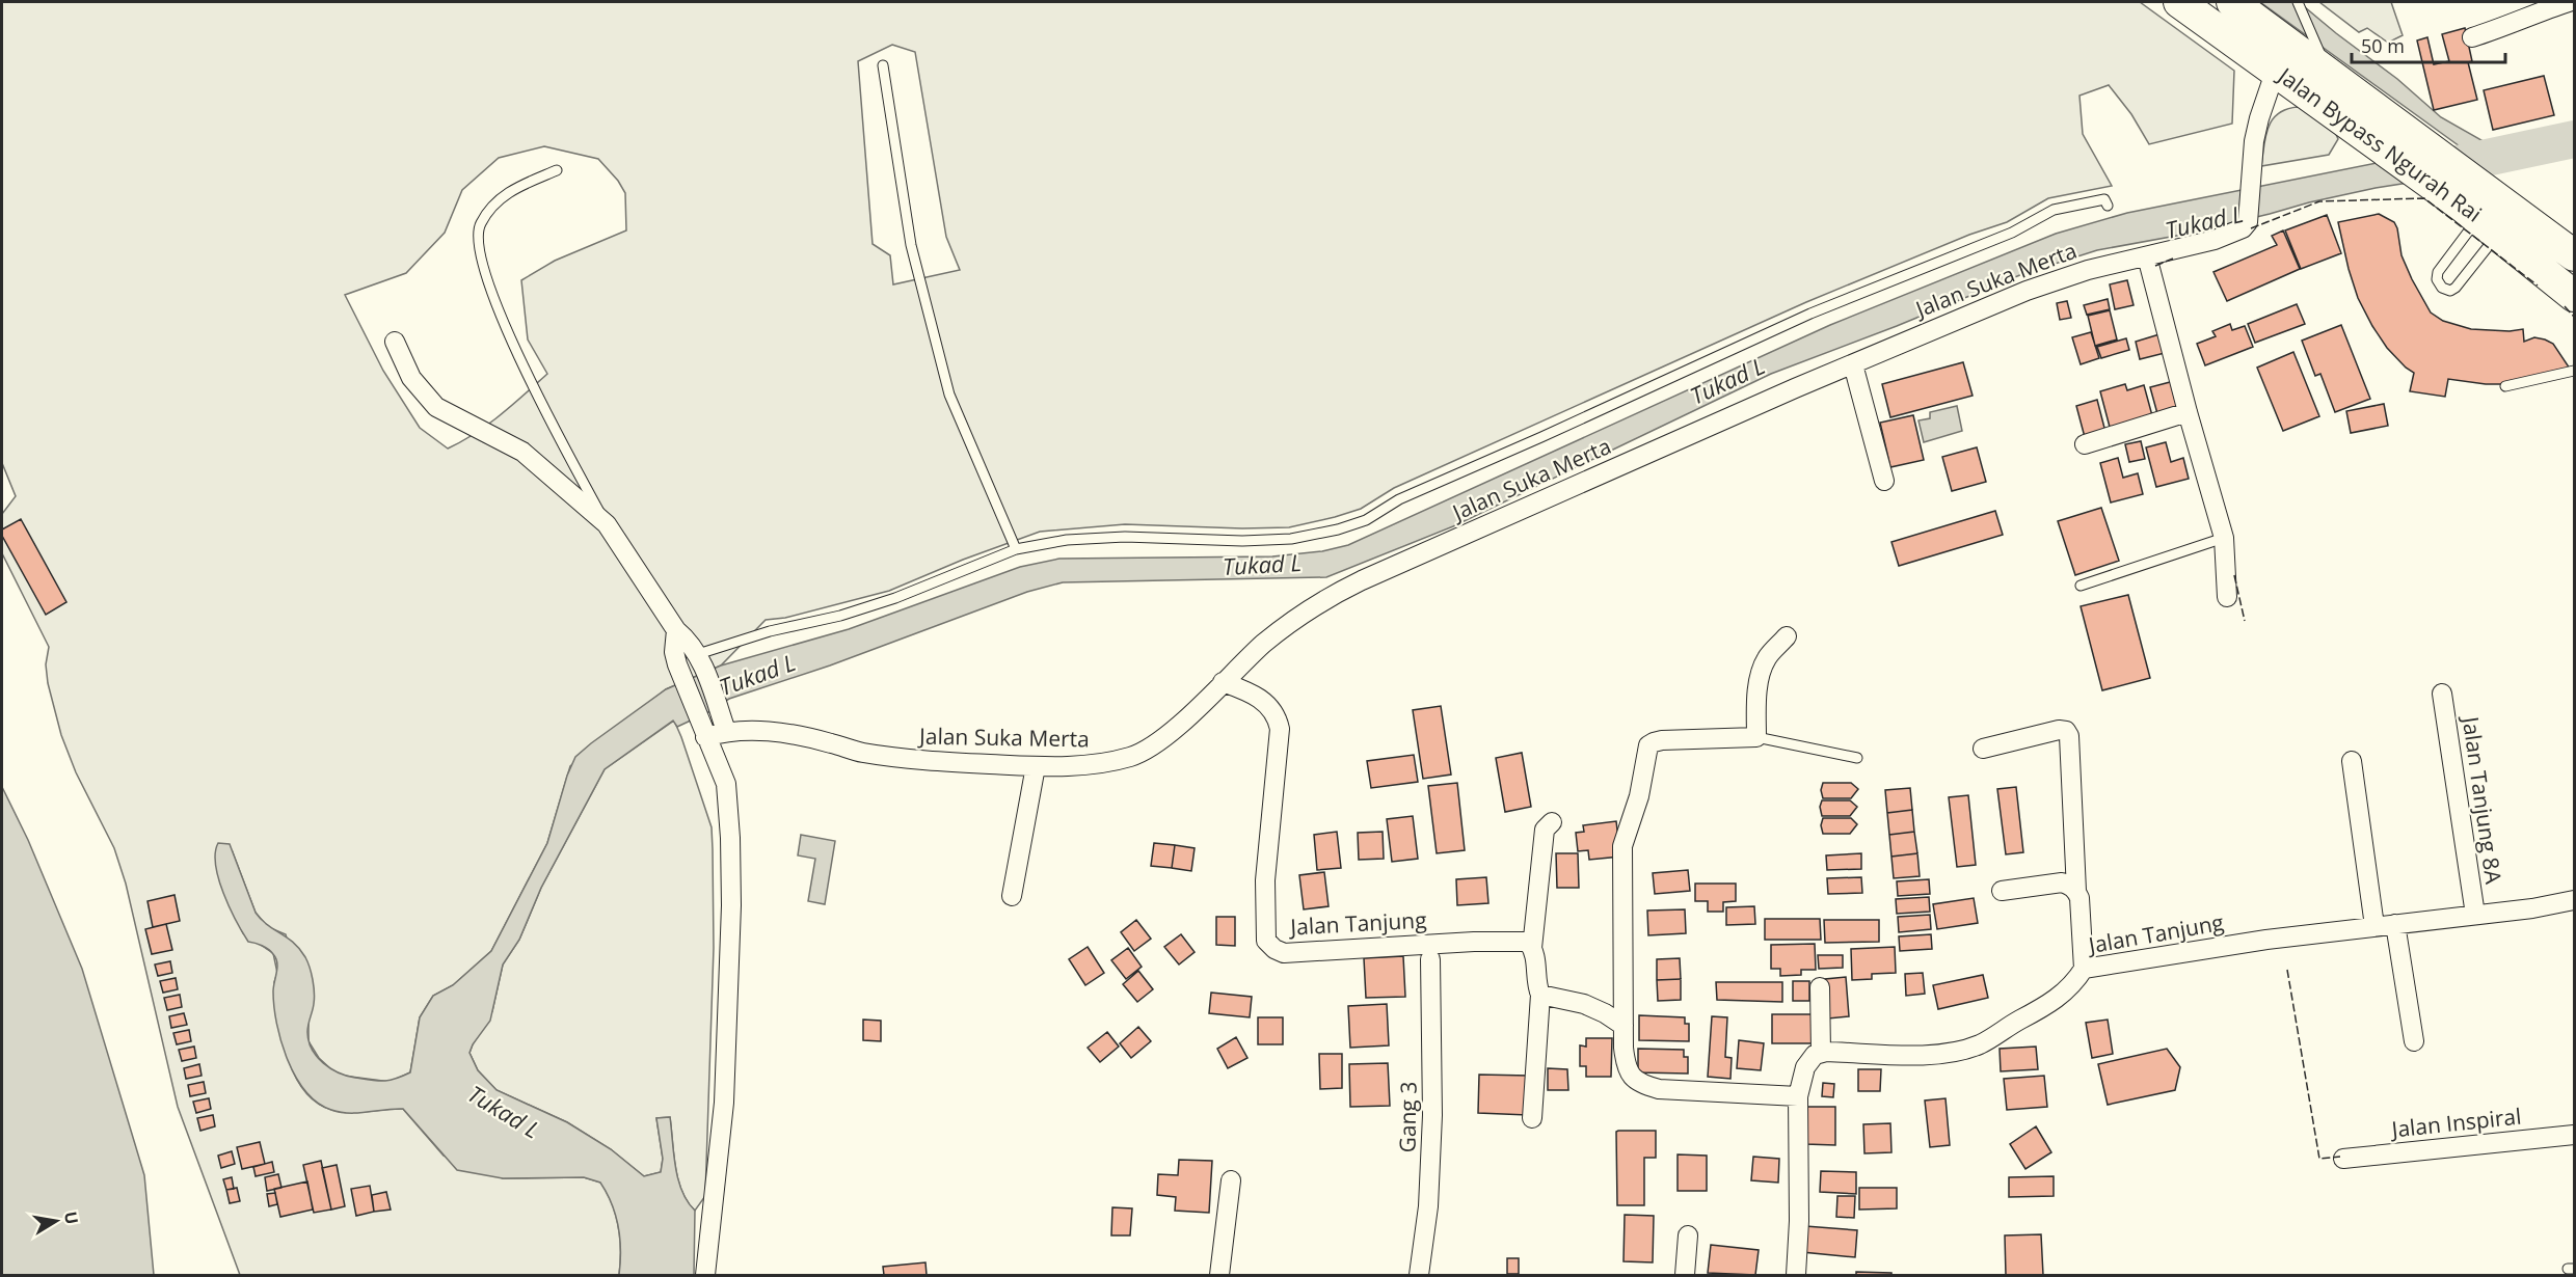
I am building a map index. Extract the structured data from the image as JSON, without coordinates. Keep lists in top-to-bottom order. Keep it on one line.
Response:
{"streets":{"highway":["Jalan Bypass Ngurah Rai"],"street":["Jalan Suka Merta","Jalan Tanjung 8A","Jalan Tanjung","Gang 3","Jalan Inspiral"]},"crossings":[["Jalan Bypass Ngurah Rai","Jalan Suka Merta"],["Jalan Suka Merta","Jalan Tanjung"],["Jalan Tanjung 8A","Jalan Tanjung"]],"water":["Tukad L"],"scale_bar":"50 m","north":"right"}
